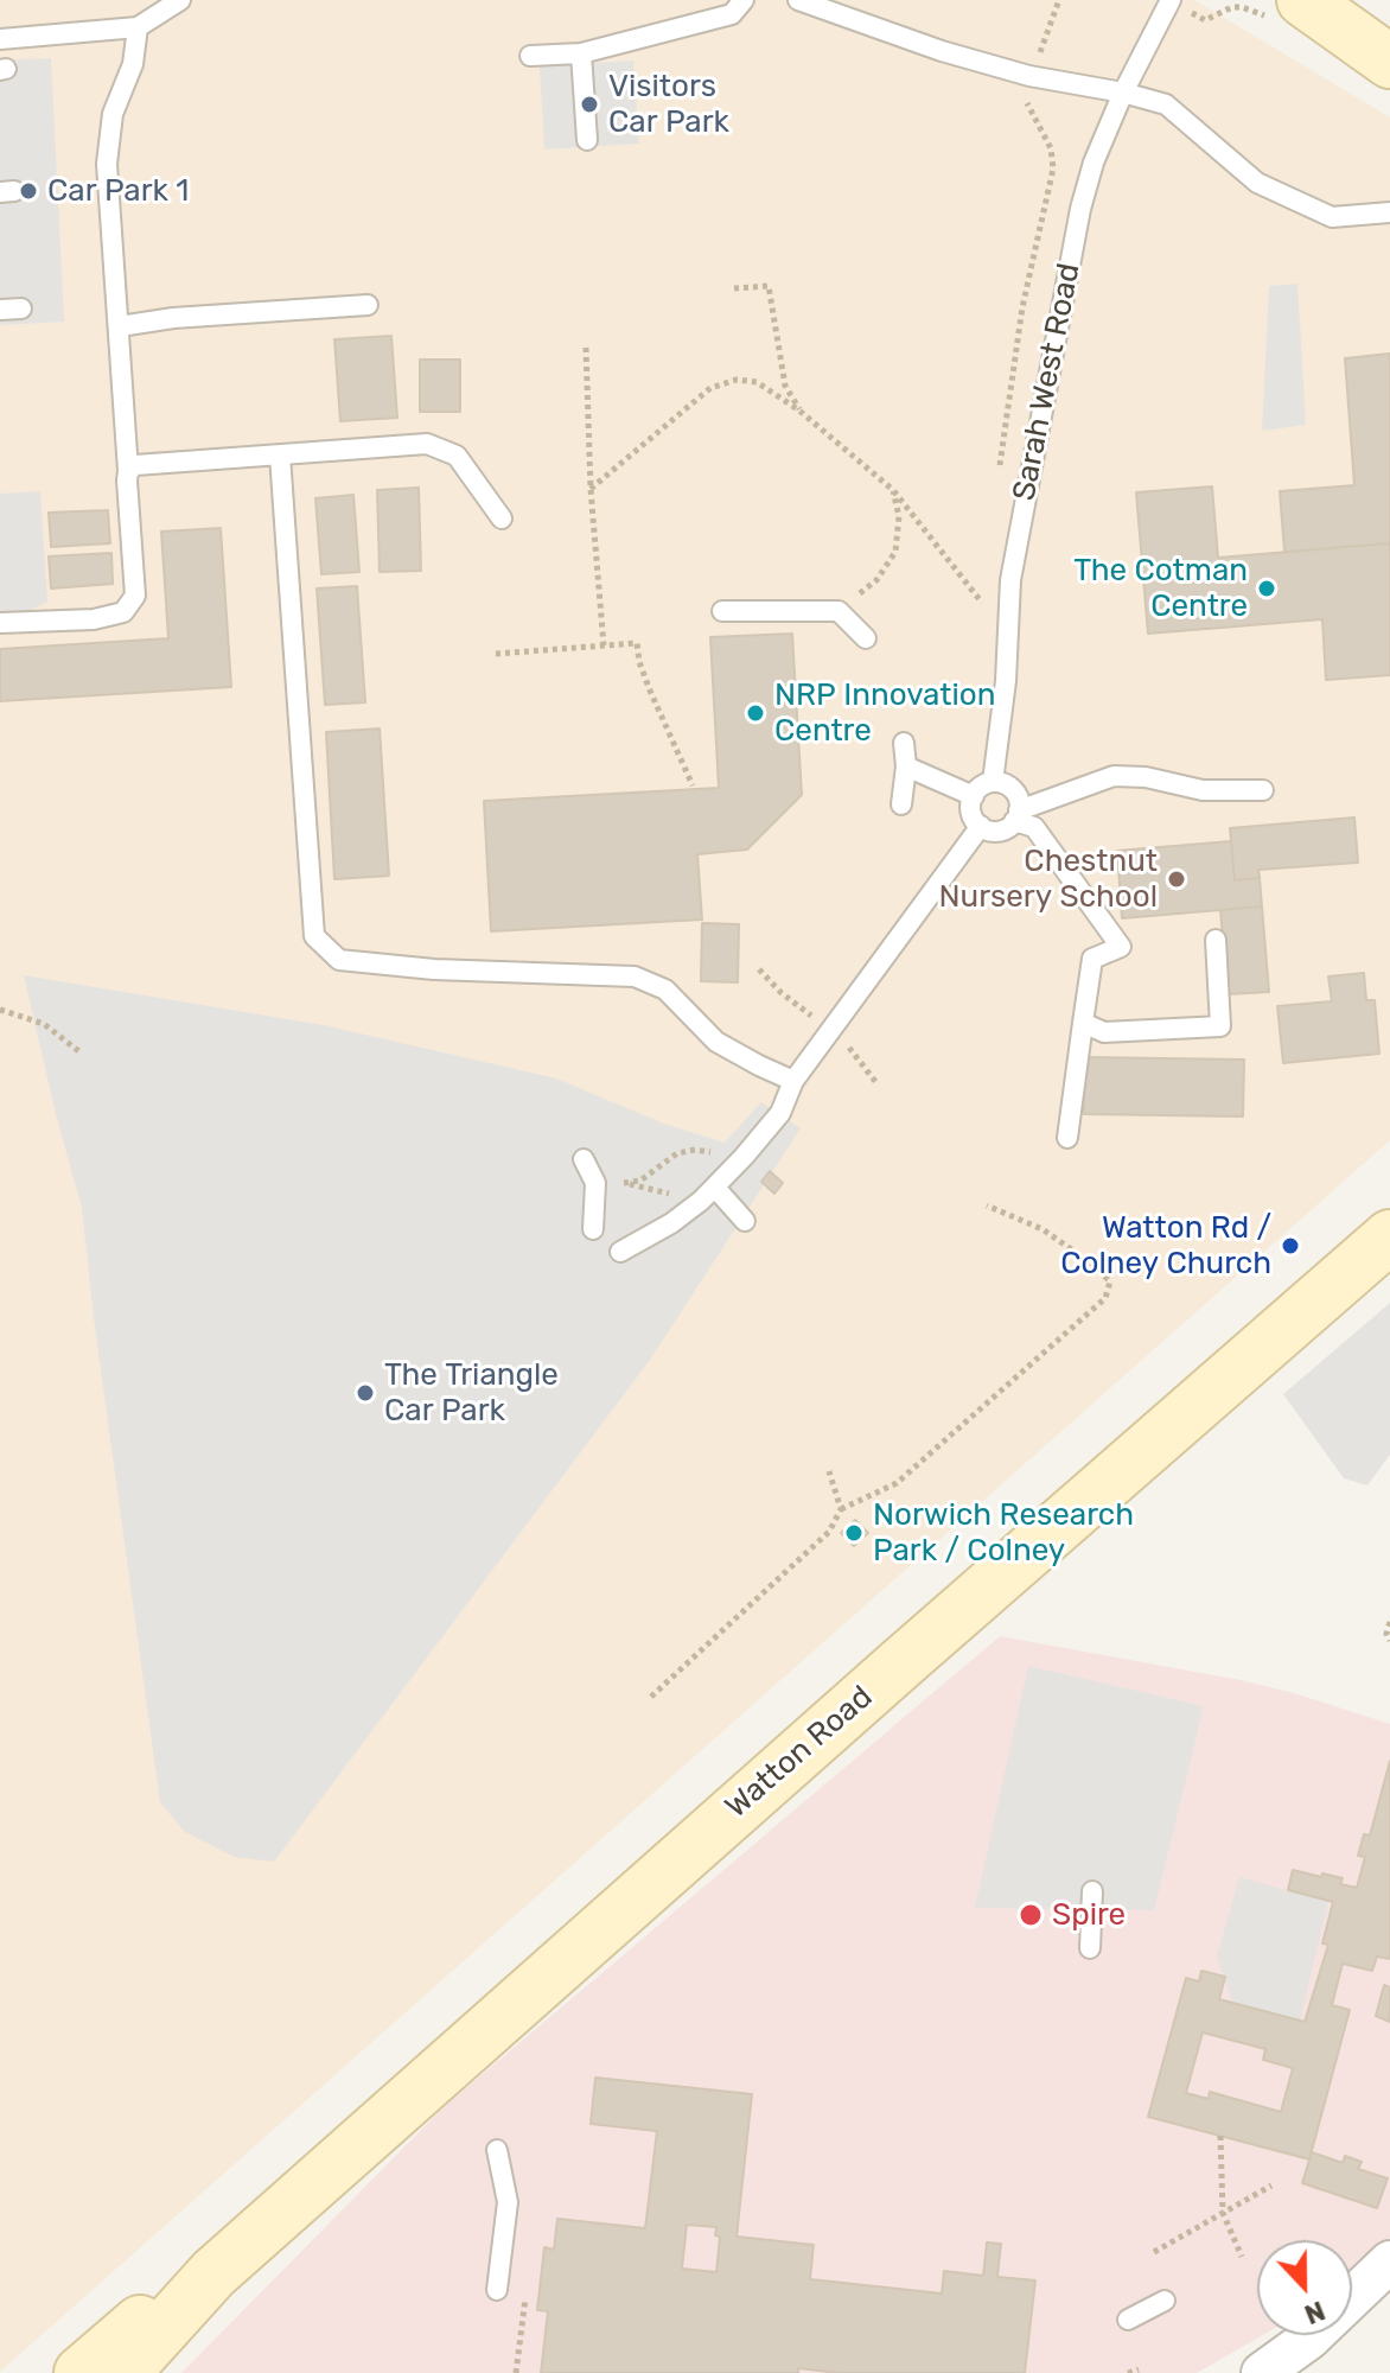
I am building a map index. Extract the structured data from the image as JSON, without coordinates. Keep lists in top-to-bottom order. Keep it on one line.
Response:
{"streets":{"main road":["Watton Road"],"lane":["Sarah West Road"]},"places":["Visitors Car Park","Car Park 1","The Cotman Centre","NRP Innovation Centre","Chestnut Nursery School","Watton Rd / Colney Church","The Triangle Car Park","Norwich Research Park / Colney","Spire"],"north":"bottom"}
